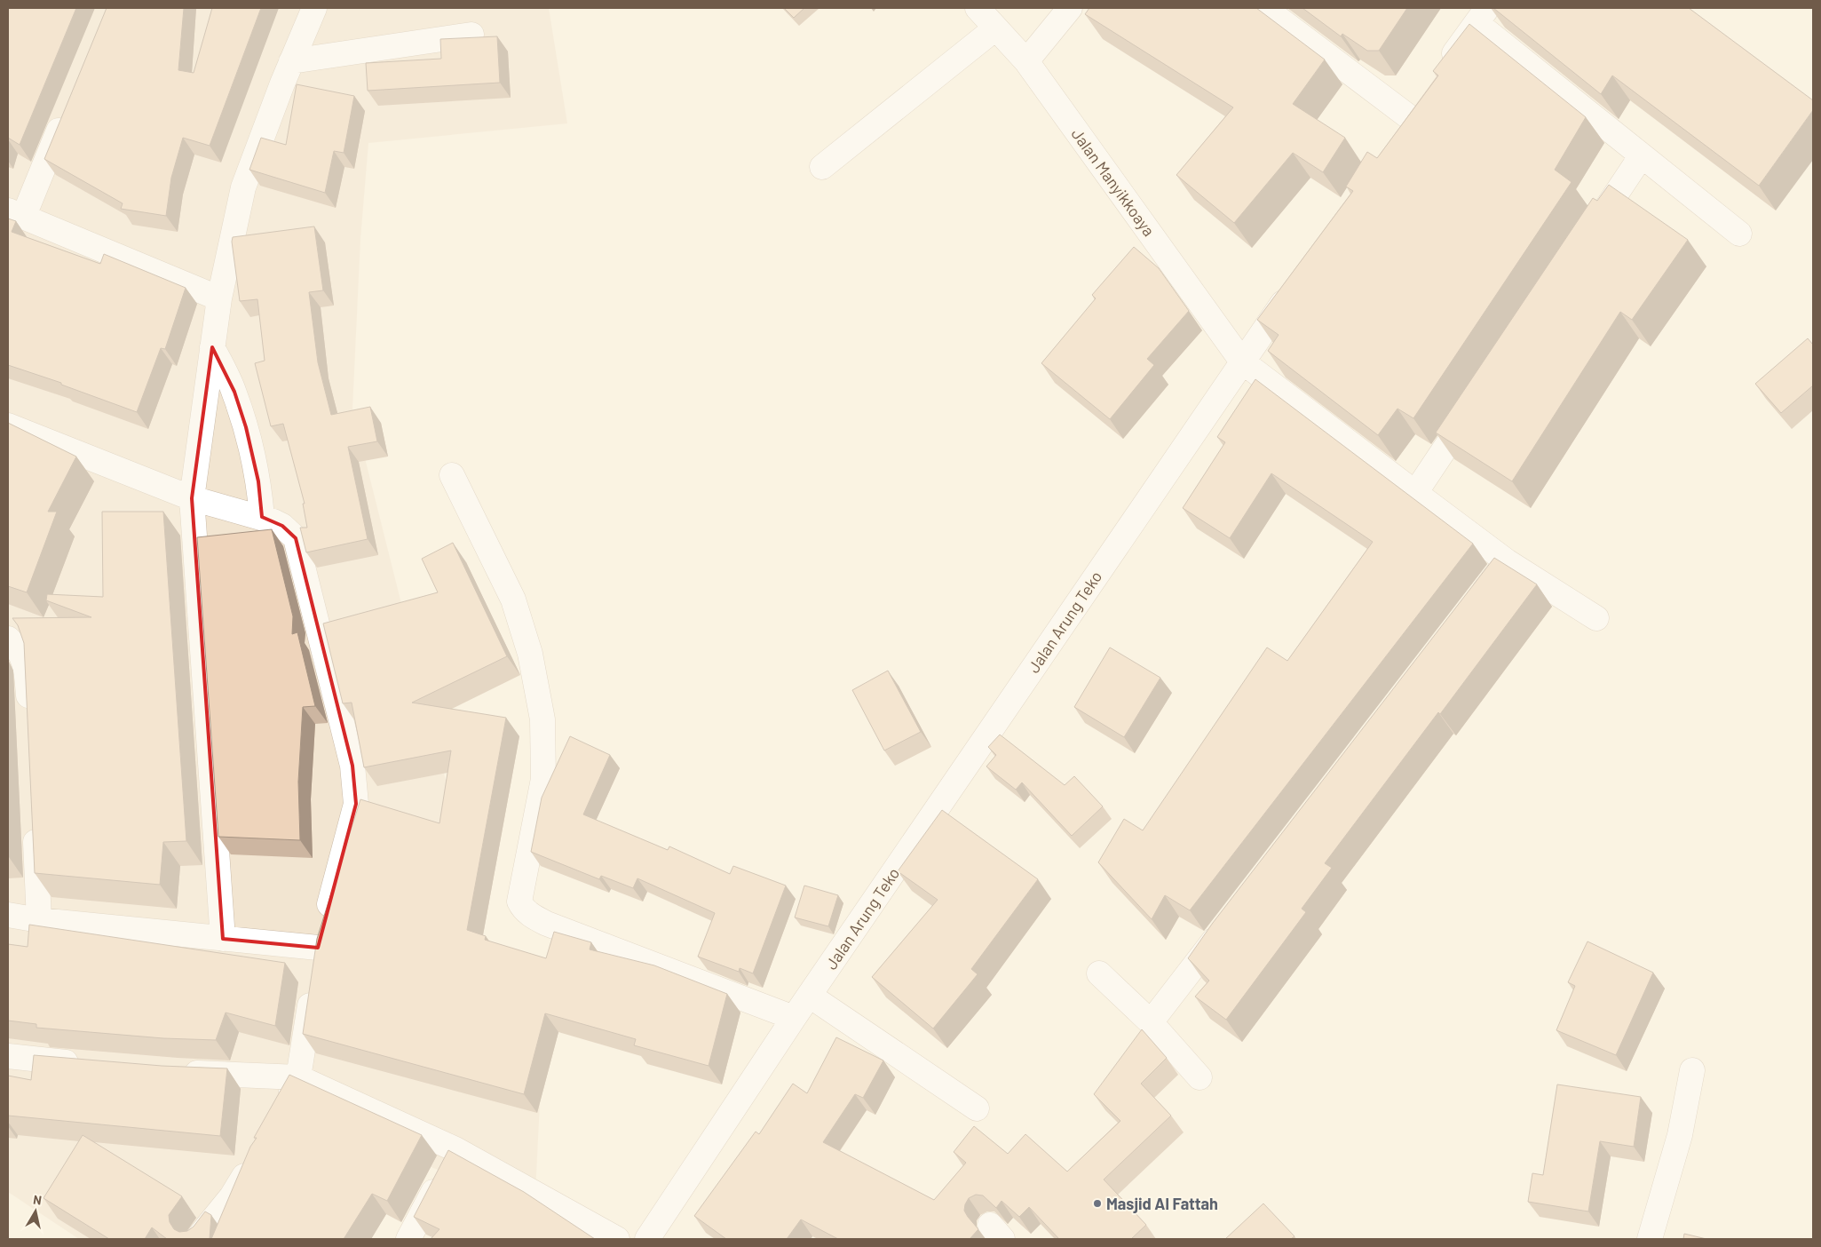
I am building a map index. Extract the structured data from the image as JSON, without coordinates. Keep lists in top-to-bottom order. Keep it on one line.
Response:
{"streets":{"street":["Jalan Manyikkoaya","Jalan Arung Teko"]},"crossings":[["Jalan Manyikkoaya","Jalan Arung Teko"]],"places":["Masjid Al Fattah"],"north":"top"}
